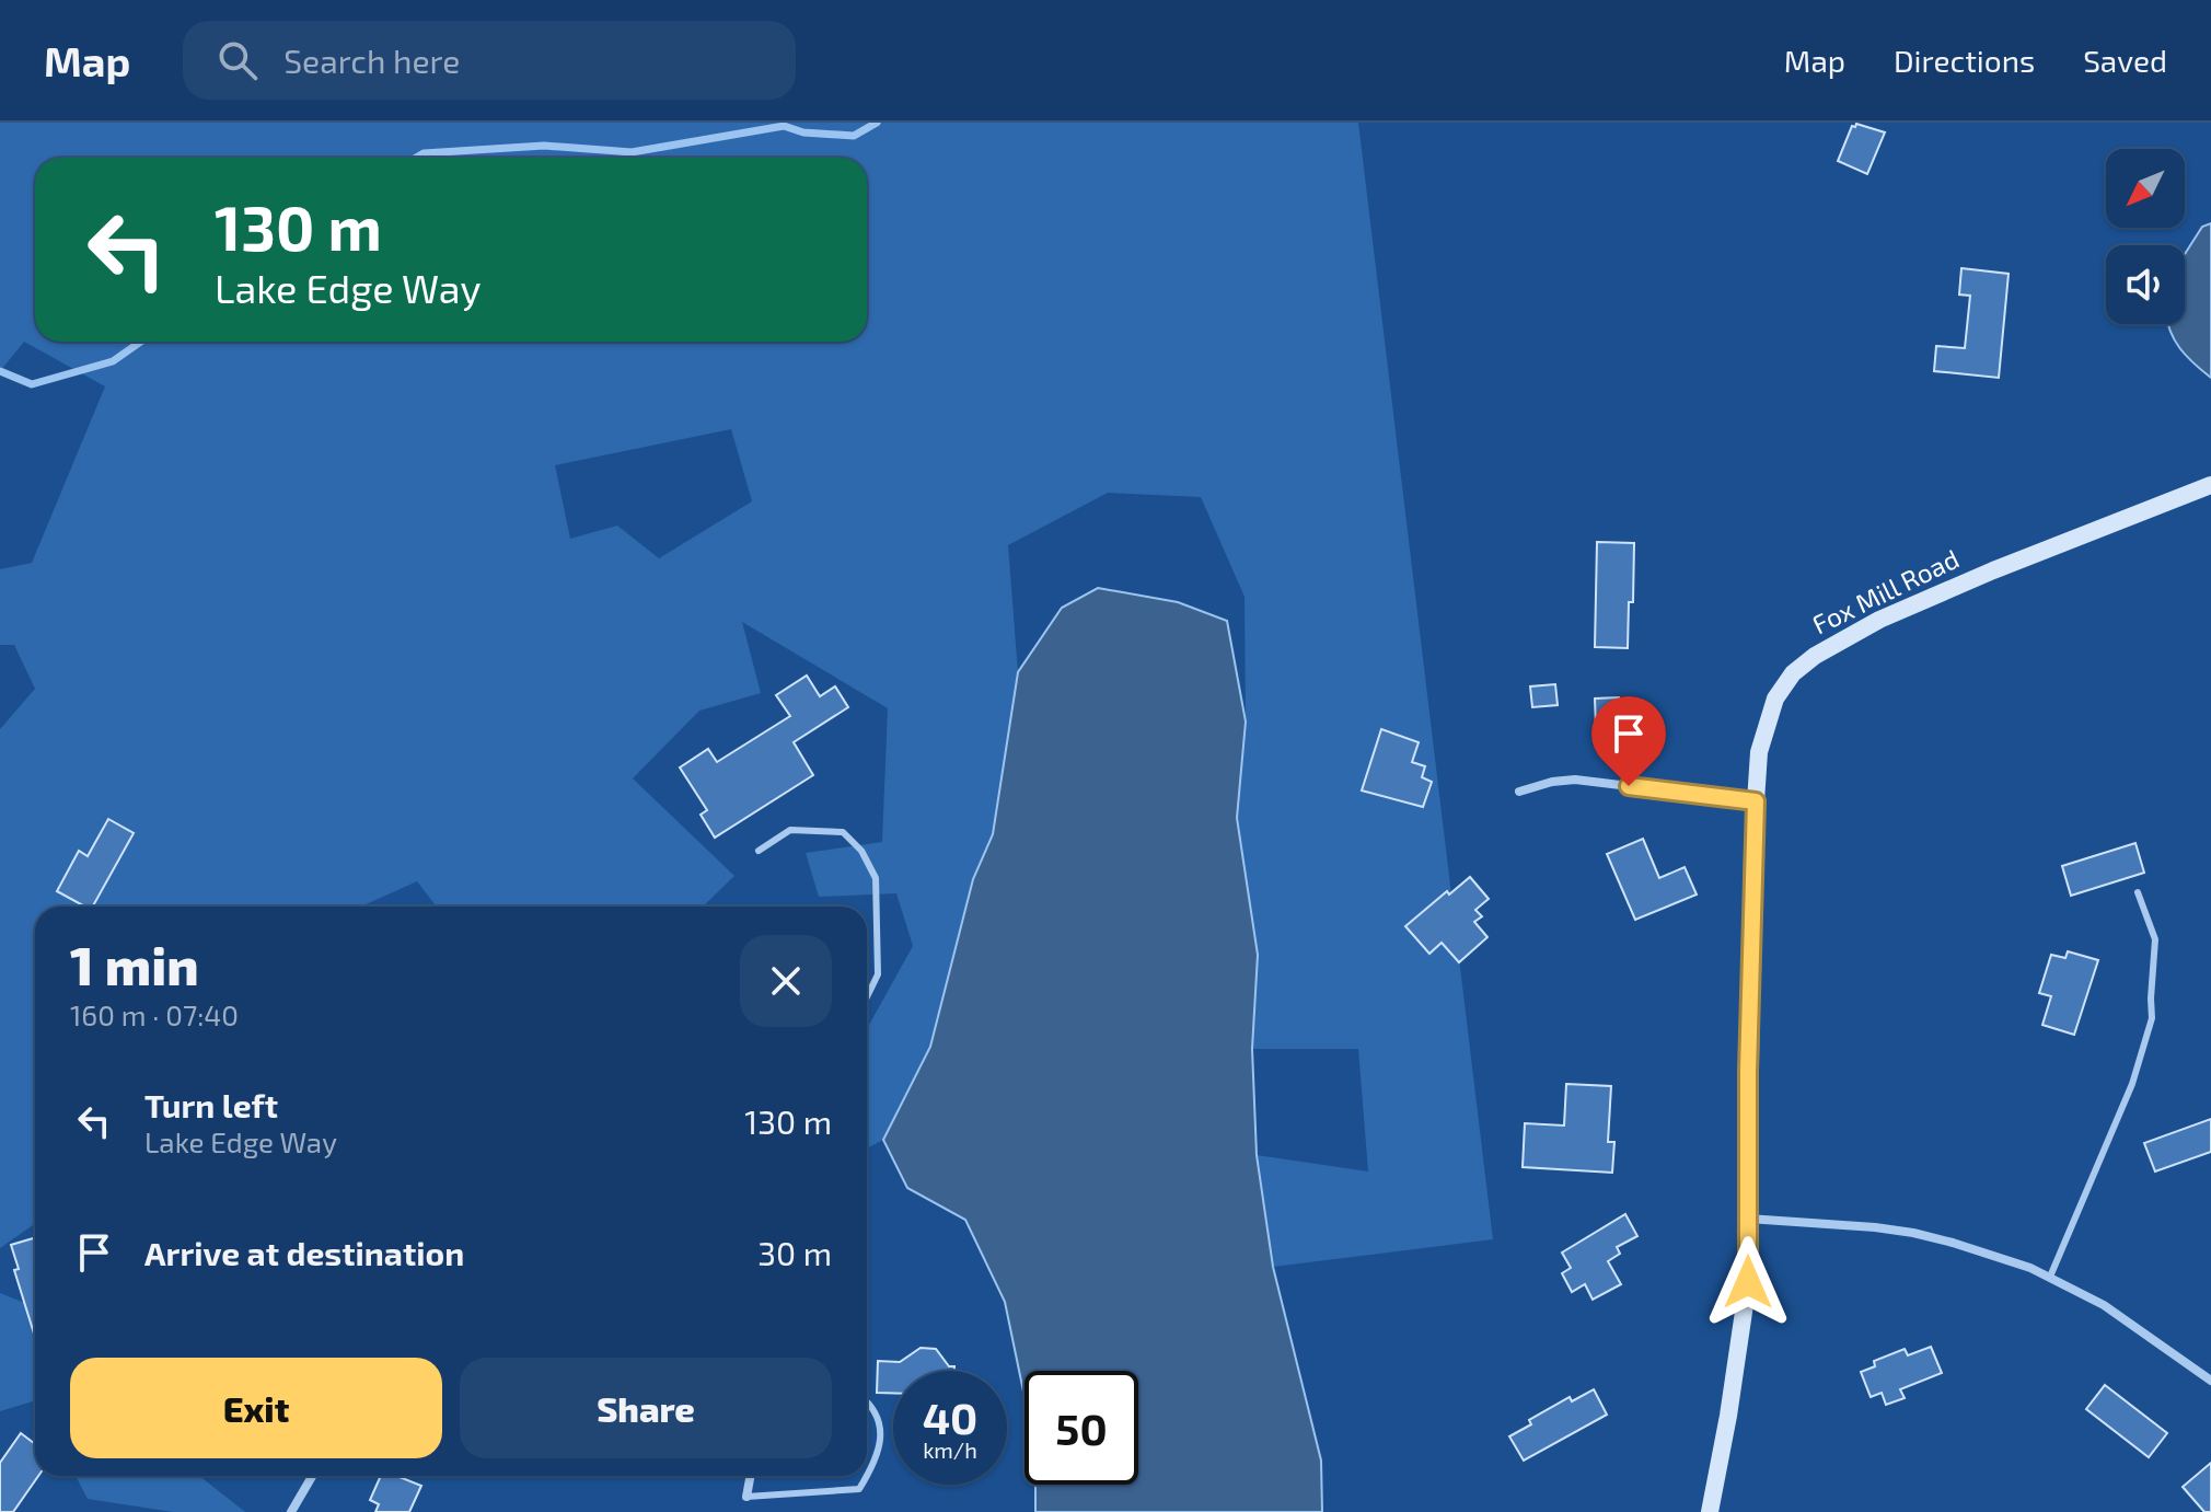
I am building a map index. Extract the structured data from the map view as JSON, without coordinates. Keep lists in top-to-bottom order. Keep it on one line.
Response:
{"streets":{"main road":["Fox Mill Road"]},"north":"bottom left","page":{"header":"Map","search":"Search here","nav":["Map","Directions","Saved"],"turn":["130 m","Lake Edge Way"],"heading":["1 min","160 m · 07:40"],"list":[{"name":"Turn left","note":"Lake Edge Way","value":"130 m"},{"name":"Arrive at destination","value":"30 m"}],"buttons":["Exit","Share"],"speed":"40 km/h","limit":"50"}}
